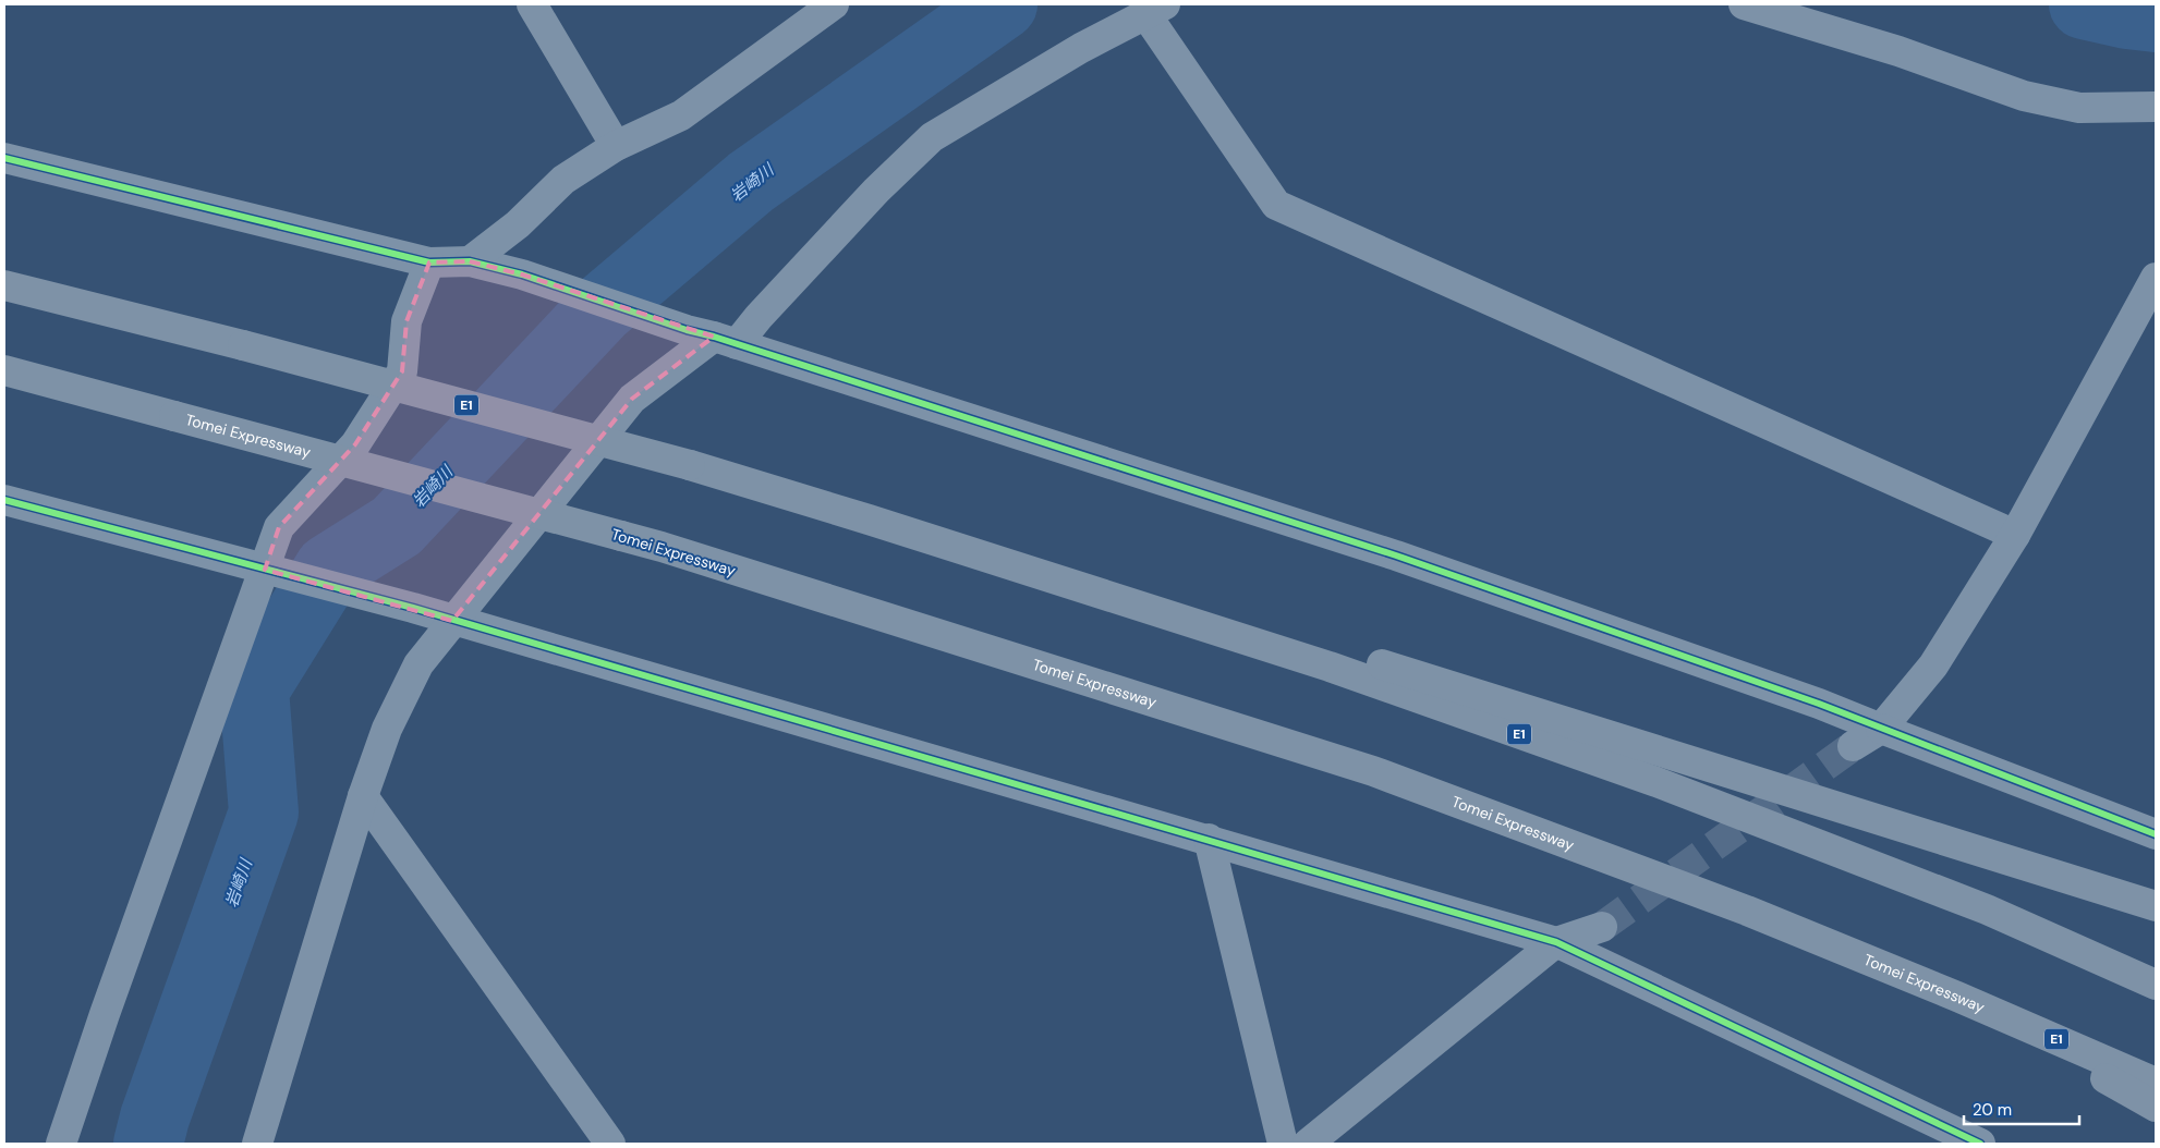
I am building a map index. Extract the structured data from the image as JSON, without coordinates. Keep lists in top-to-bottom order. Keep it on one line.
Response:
{"streets":{"highway":["E1","Tomei Expressway"]},"water":["岩崎川"],"scale_bar":"20 m"}
